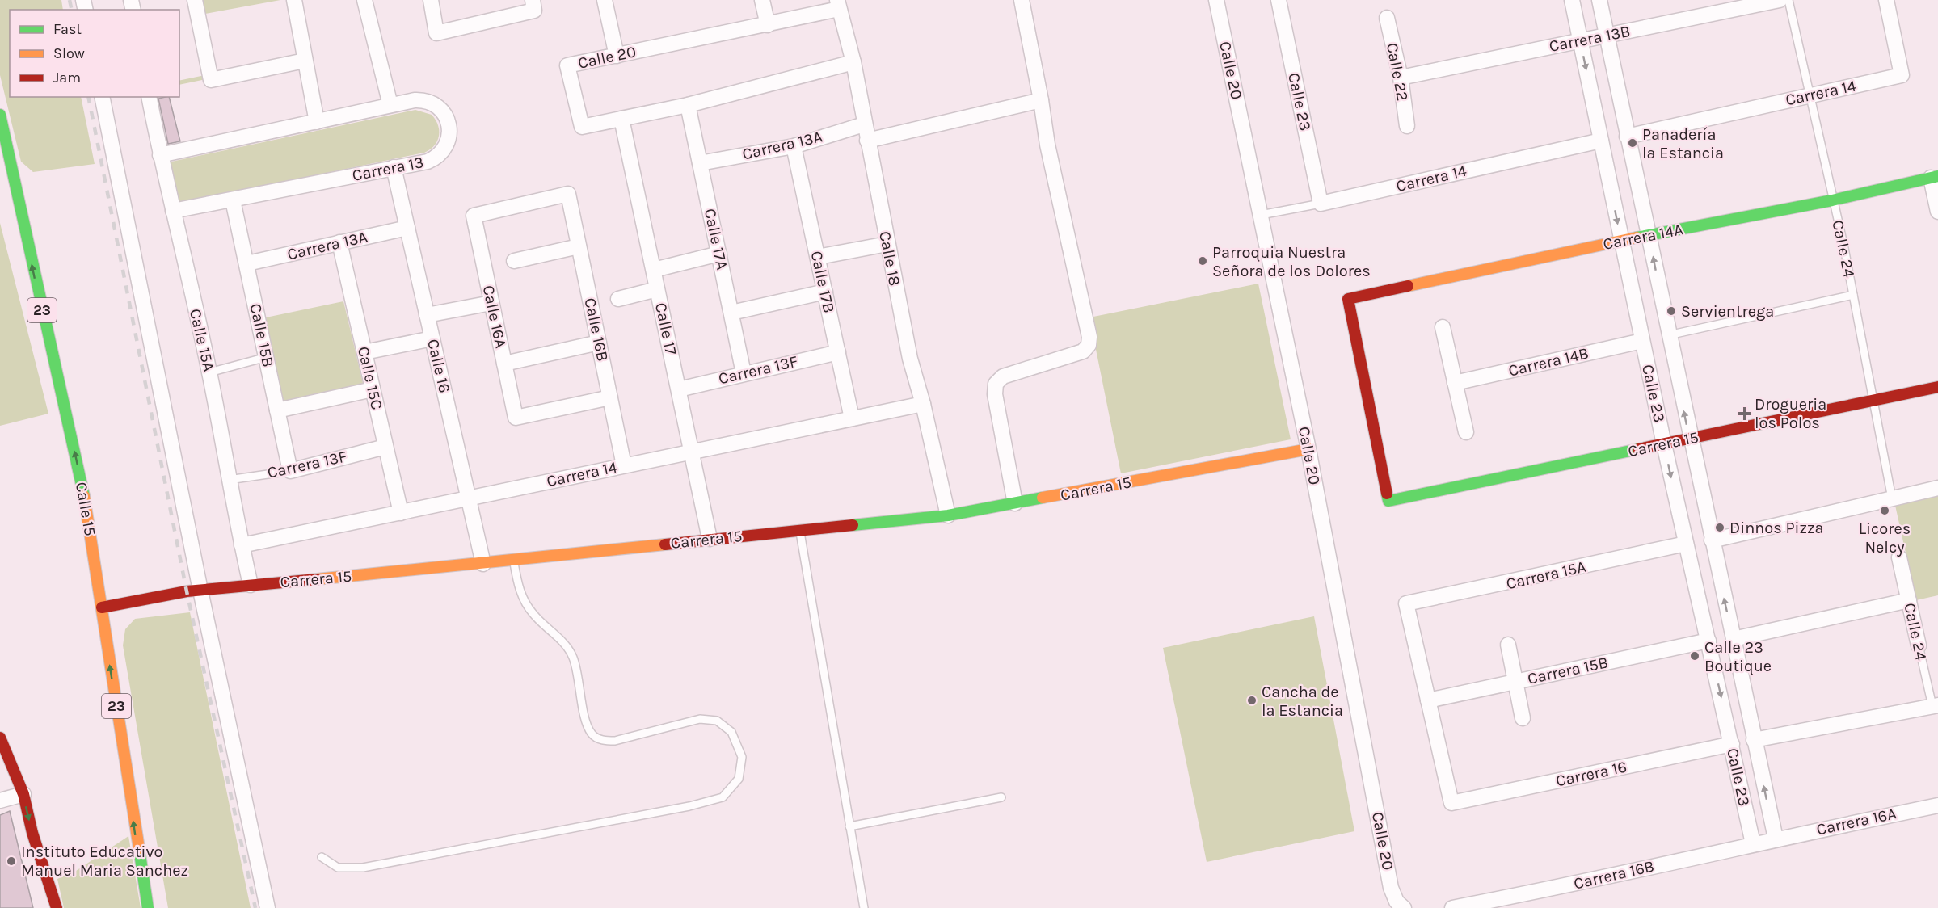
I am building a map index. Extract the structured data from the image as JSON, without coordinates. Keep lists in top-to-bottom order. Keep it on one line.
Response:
{"streets":{"street":["Carrera 13B","Calle 20","Calle 22","Carrera 14","Calle 23","Carrera 13A","Carrera 13","Carrera 14A","Calle 17A","Calle 24","Calle 18","Calle 17B","23","Calle 16A","Calle 17","Calle 16B","Calle 15B","Calle 15A","Carrera 14B","Calle 16","Carrera 13F","Calle 15C","Carrera 15","Calle 15","Carrera 15A","Carrera 15B","Carrera 16","Carrera 16A","Carrera 16B"]},"crossings":[["Carrera 13B","Calle 22"],["Carrera 13B","Calle 23"],["Calle 20","Carrera 14"],["Calle 20","Calle 17A"],["Calle 20","Calle 18"],["Calle 20","Calle 17"],["Calle 20","Carrera 15"],["Carrera 14","Calle 23"],["Carrera 14","Calle 24"],["Carrera 14","Calle 18"],["Carrera 14","Calle 17B"],["Carrera 14","Calle 17"],["Carrera 14","Calle 16B"],["Carrera 14","Calle 15A"],["Carrera 14","Calle 16"],["Carrera 14","Calle 15C"],["Calle 23","Carrera 14A"],["Calle 23","Carrera 14B"],["Calle 23","Carrera 15"],["Calle 23","Carrera 15A"],["Calle 23","Carrera 15B"],["Calle 23","Carrera 16"],["Calle 23","Carrera 16A"],["Calle 23","Carrera 16B"],["Carrera 13A","Calle 17A"],["Carrera 13A","Calle 18"],["Carrera 13A","Calle 17B"],["Carrera 13A","Calle 15B"],["Carrera 13A","Calle 16"],["Carrera 13A","Calle 15C"],["Carrera 13","Calle 15B"],["Carrera 13","Calle 15A"],["Carrera 13","Calle 16"],["Carrera 14A","Calle 24"],["Carrera 14A","Carrera 15"],["Calle 17A","Carrera 13F"],["Calle 24","Carrera 15"],["Calle 18","Carrera 15"],["Calle 17B","Carrera 13F"],["Calle 16A","Calle 16B"],["Calle 17","Carrera 13F"],["Calle 17","Carrera 15"],["Calle 15B","Carrera 13F"],["Calle 15A","Carrera 13F"],["Calle 15A","Carrera 15"],["Calle 16","Carrera 15"],["Carrera 13F","Calle 15C"],["Carrera 15","Calle 15"],["Carrera 15A","Carrera 15B"],["Carrera 15A","Carrera 16"],["Carrera 15B","Carrera 16"],["Carrera 16A","Carrera 16B"]],"one_way":["Calle 15"],"places":{"other":["Panadería la Estancia","Parroquia Nuestra Señora de los Dolores","Servientrega","Licores Nelcy","Dinnos Pizza","Calle 23 Boutique","Cancha de la Estancia","Instituto Educativo Manuel Maria Sanchez"],"health":["Drogueria los Polos"]},"legend":["Fast","Slow","Jam"]}
